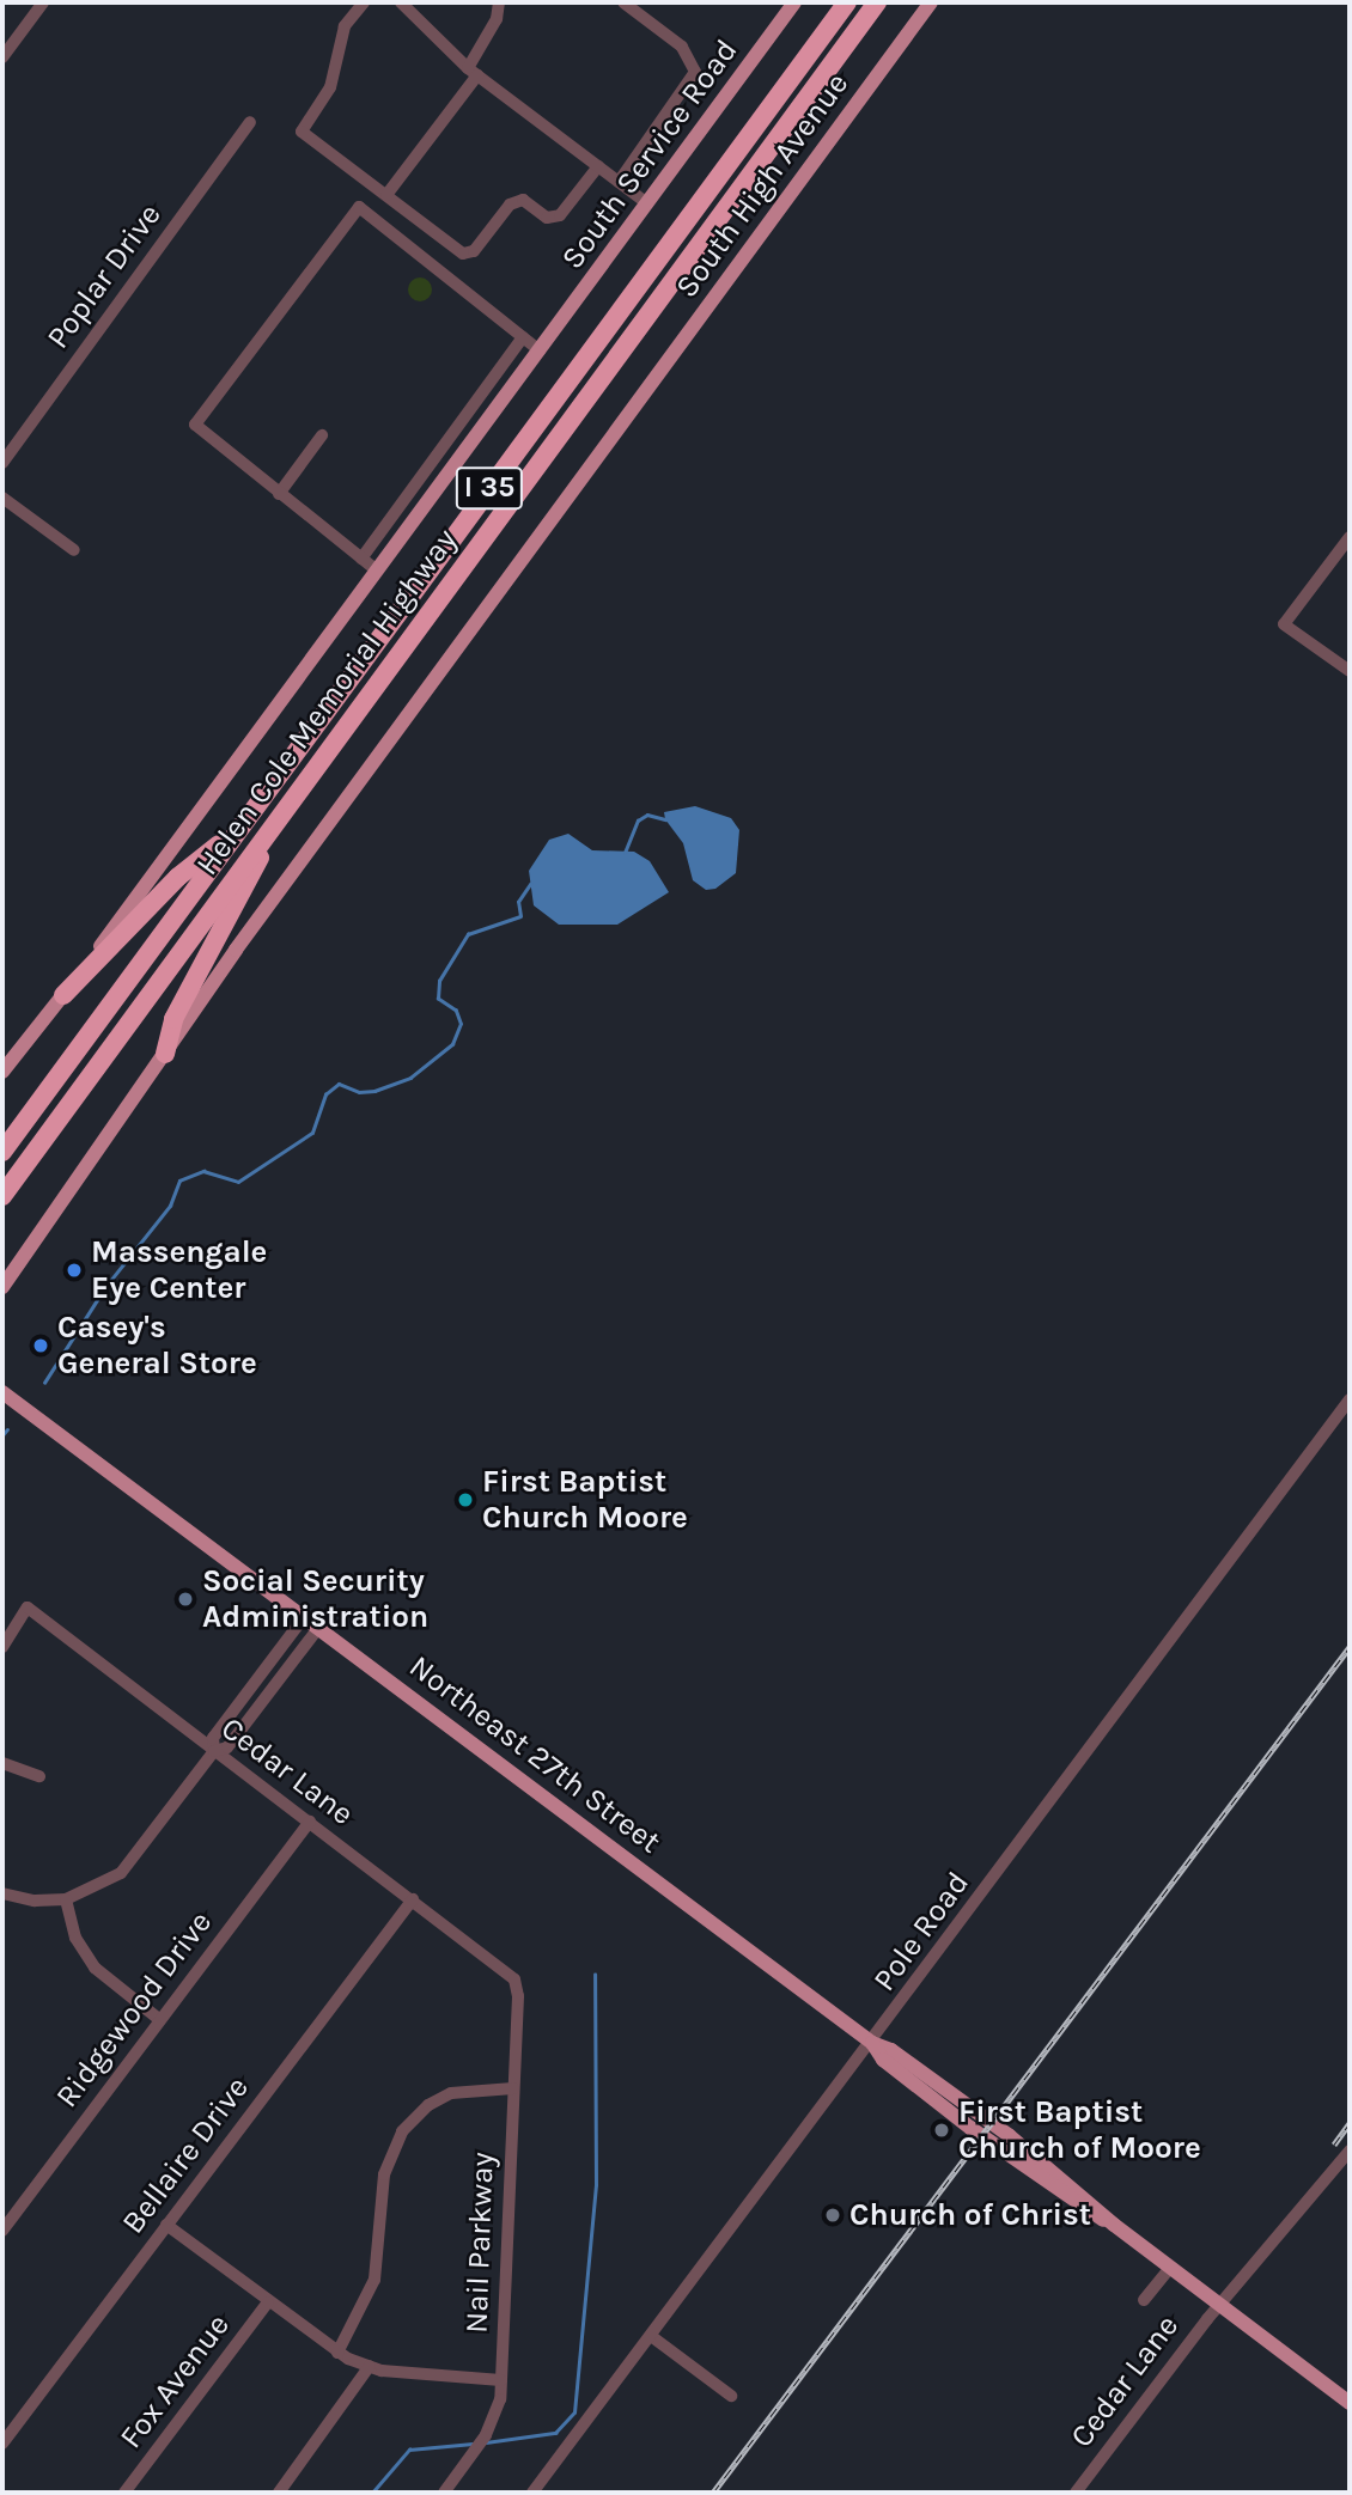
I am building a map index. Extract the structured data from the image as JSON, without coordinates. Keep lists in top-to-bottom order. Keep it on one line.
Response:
{"streets":{"highway":["I 35","Helen Cole Memorial Highway"],"main road":["South Service Road","South High Avenue","Northeast 27th Street"],"street":["Poplar Drive","Cedar Lane","Pole Road","Ridgewood Drive","Bellaire Drive","Nail Parkway","Fox Avenue"]},"crossings":[["Northeast 27th Street","Cedar Lane"],["Northeast 27th Street","Pole Road"],["Cedar Lane","Ridgewood Drive"],["Cedar Lane","Bellaire Drive"],["Cedar Lane","Nail Parkway"]],"places":["Massengale Eye Center","Casey's General Store","First Baptist Church Moore","Social Security Administration","First Baptist Church of Moore","Church of Christ"]}
